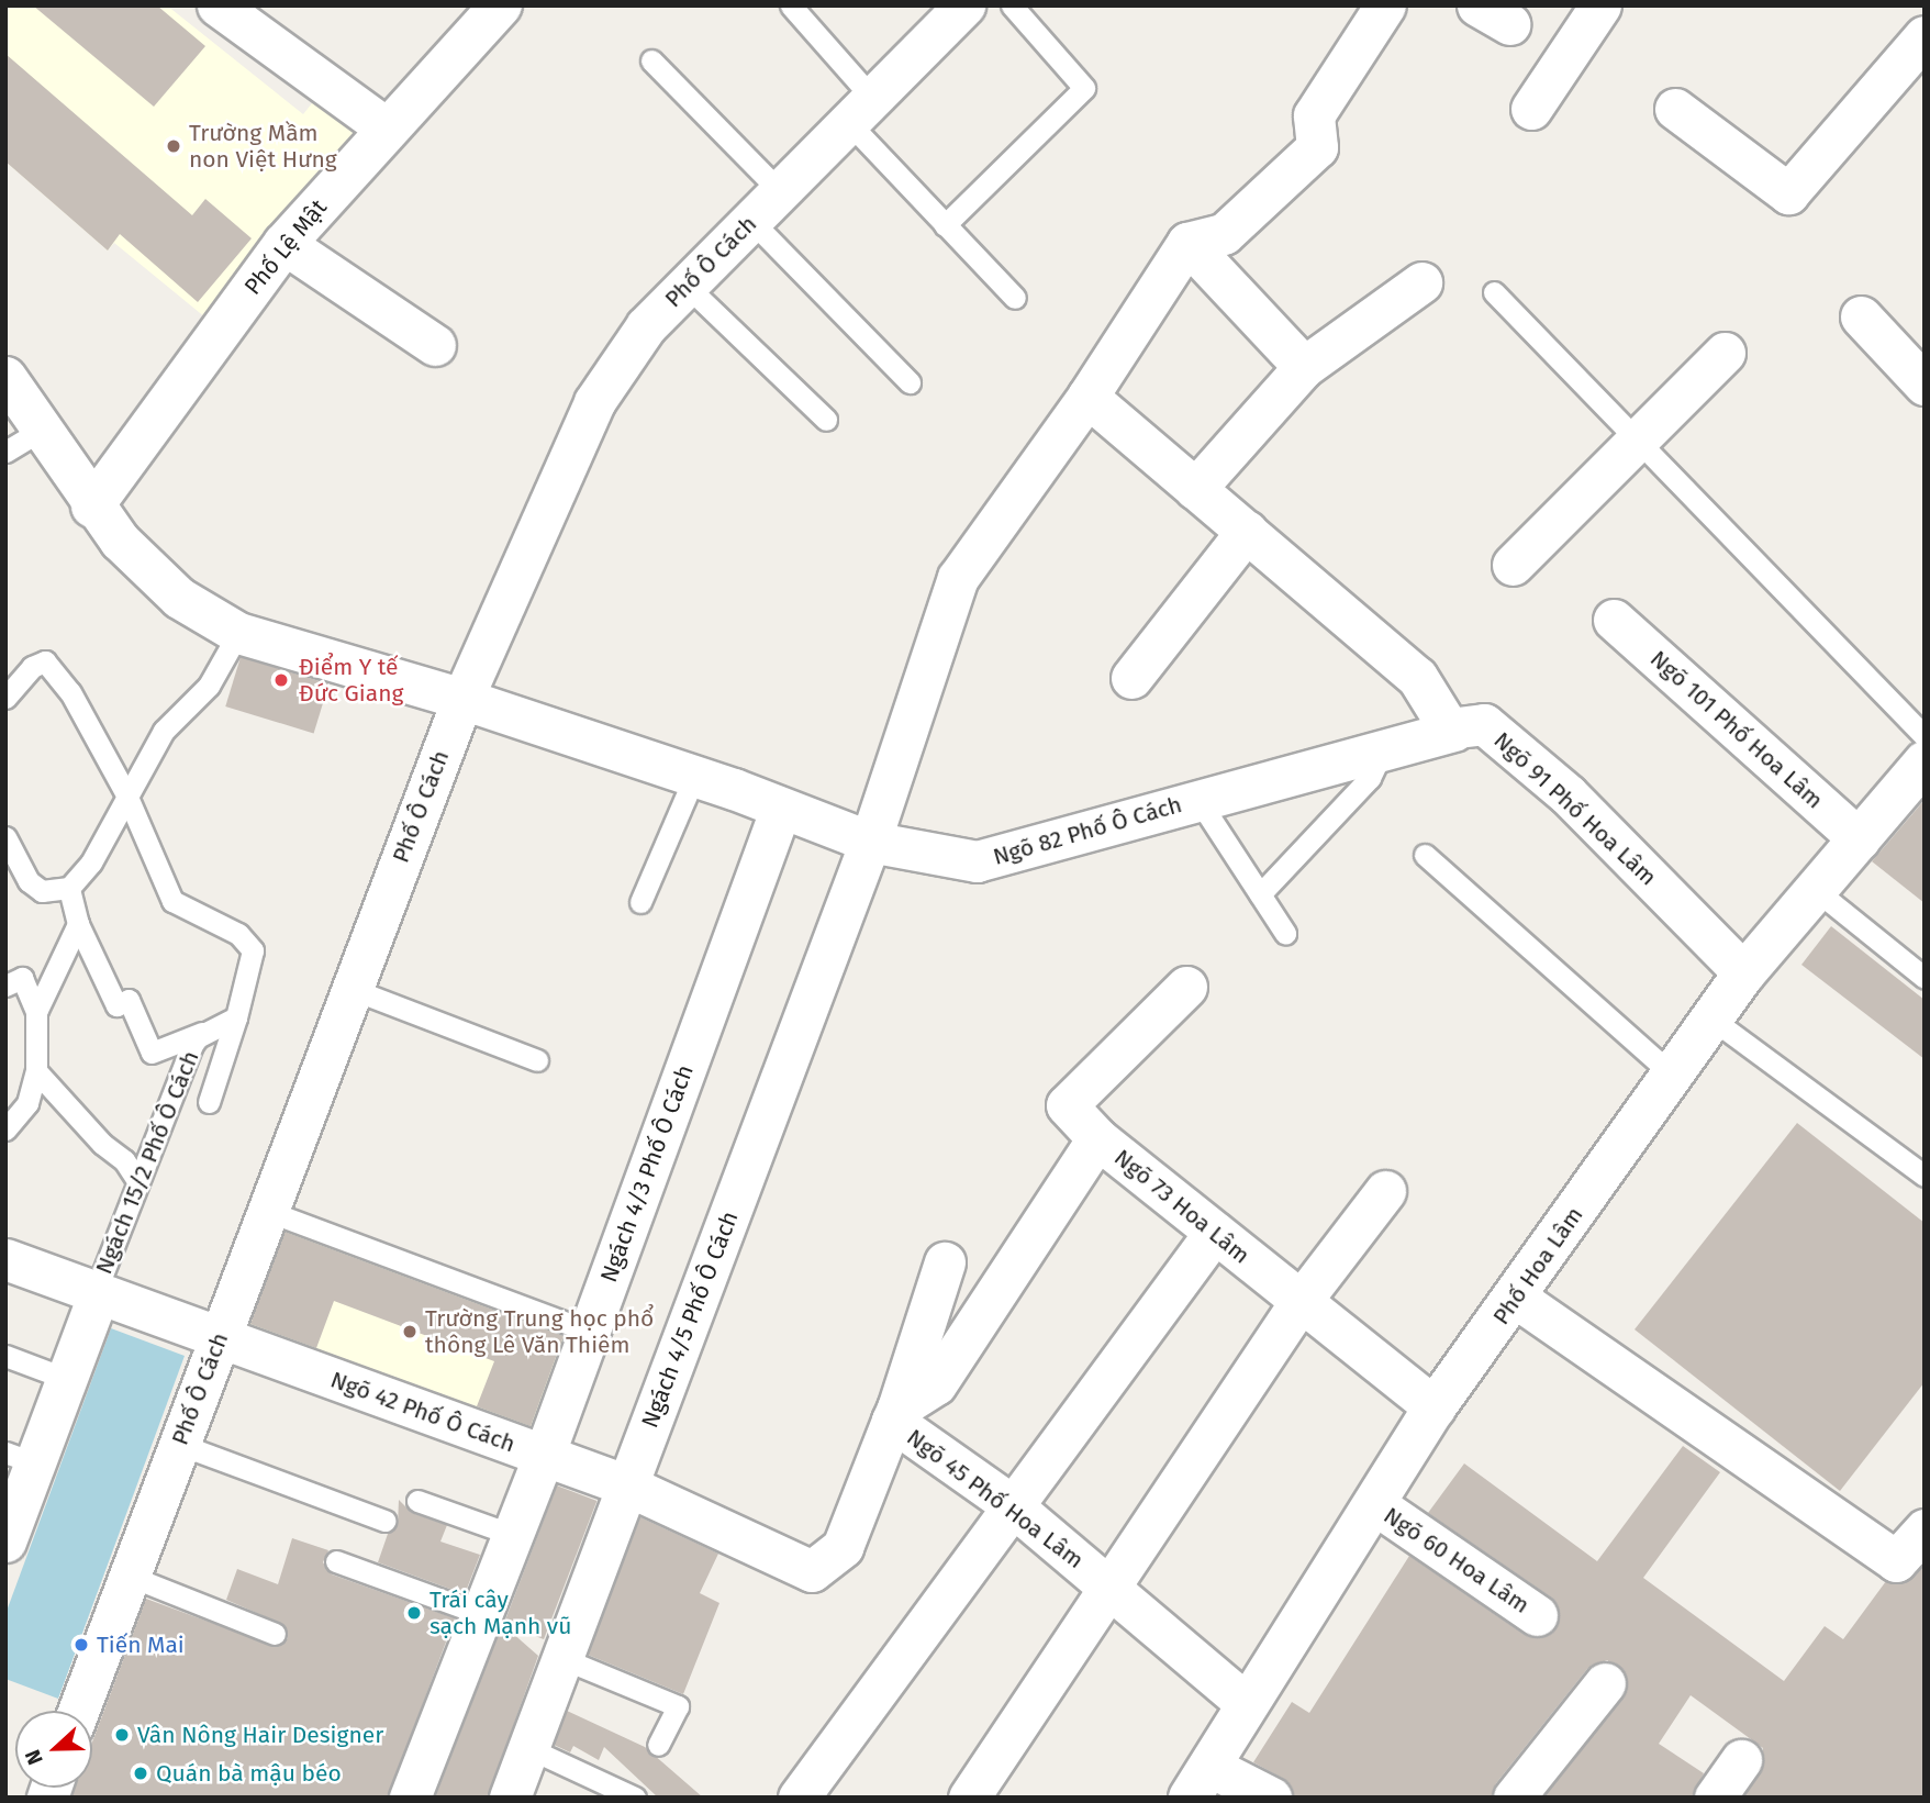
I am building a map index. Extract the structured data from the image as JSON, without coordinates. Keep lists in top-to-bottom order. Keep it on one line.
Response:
{"streets":{"street":["Phố Lệ Mật","Phố Ô Cách","Ngõ 101 Phố Hoa Lâm","Ngõ 91 Phố Hoa Lâm","Ngõ 82 Phố Ô Cách","Ngách 4/3 Phố Ô Cách","Ngõ 73 Hoa Lâm","Phố Hoa Lâm","Ngách 4/5 Phố Ô Cách","Ngõ 42 Phố Ô Cách","Ngõ 45 Phố Hoa Lâm","Ngõ 60 Hoa Lâm"],"lane":["Ngách 15/2 Phố Ô Cách"]},"crossings":[["Phố Lệ Mật","Ngõ 82 Phố Ô Cách"],["Phố Ô Cách","Ngõ 82 Phố Ô Cách"],["Phố Ô Cách","Ngõ 42 Phố Ô Cách"],["Ngõ 101 Phố Hoa Lâm","Phố Hoa Lâm"],["Ngõ 91 Phố Hoa Lâm","Ngõ 82 Phố Ô Cách"],["Ngõ 91 Phố Hoa Lâm","Phố Hoa Lâm"],["Ngõ 82 Phố Ô Cách","Ngách 4/3 Phố Ô Cách"],["Ngõ 82 Phố Ô Cách","Ngách 4/5 Phố Ô Cách"],["Ngách 15/2 Phố Ô Cách","Ngõ 42 Phố Ô Cách"],["Ngách 4/3 Phố Ô Cách","Ngõ 42 Phố Ô Cách"],["Ngõ 73 Hoa Lâm","Phố Hoa Lâm"],["Phố Hoa Lâm","Ngõ 45 Phố Hoa Lâm"],["Phố Hoa Lâm","Ngõ 60 Hoa Lâm"],["Ngách 4/5 Phố Ô Cách","Ngõ 42 Phố Ô Cách"],["Ngách 4/5 Phố Ô Cách","Ngõ 45 Phố Hoa Lâm"],["Ngõ 42 Phố Ô Cách","Ngõ 45 Phố Hoa Lâm"]],"places":["Trường Mầm non Việt Hưng","Điểm Y tế Đức Giang","Trường Trung học phổ thông Lê Văn Thiêm","Trái cây sạch Mạnh vũ","Tiến Mai","Vân Nông Hair Designer","Quán bà mậu béo"],"north":"left"}
